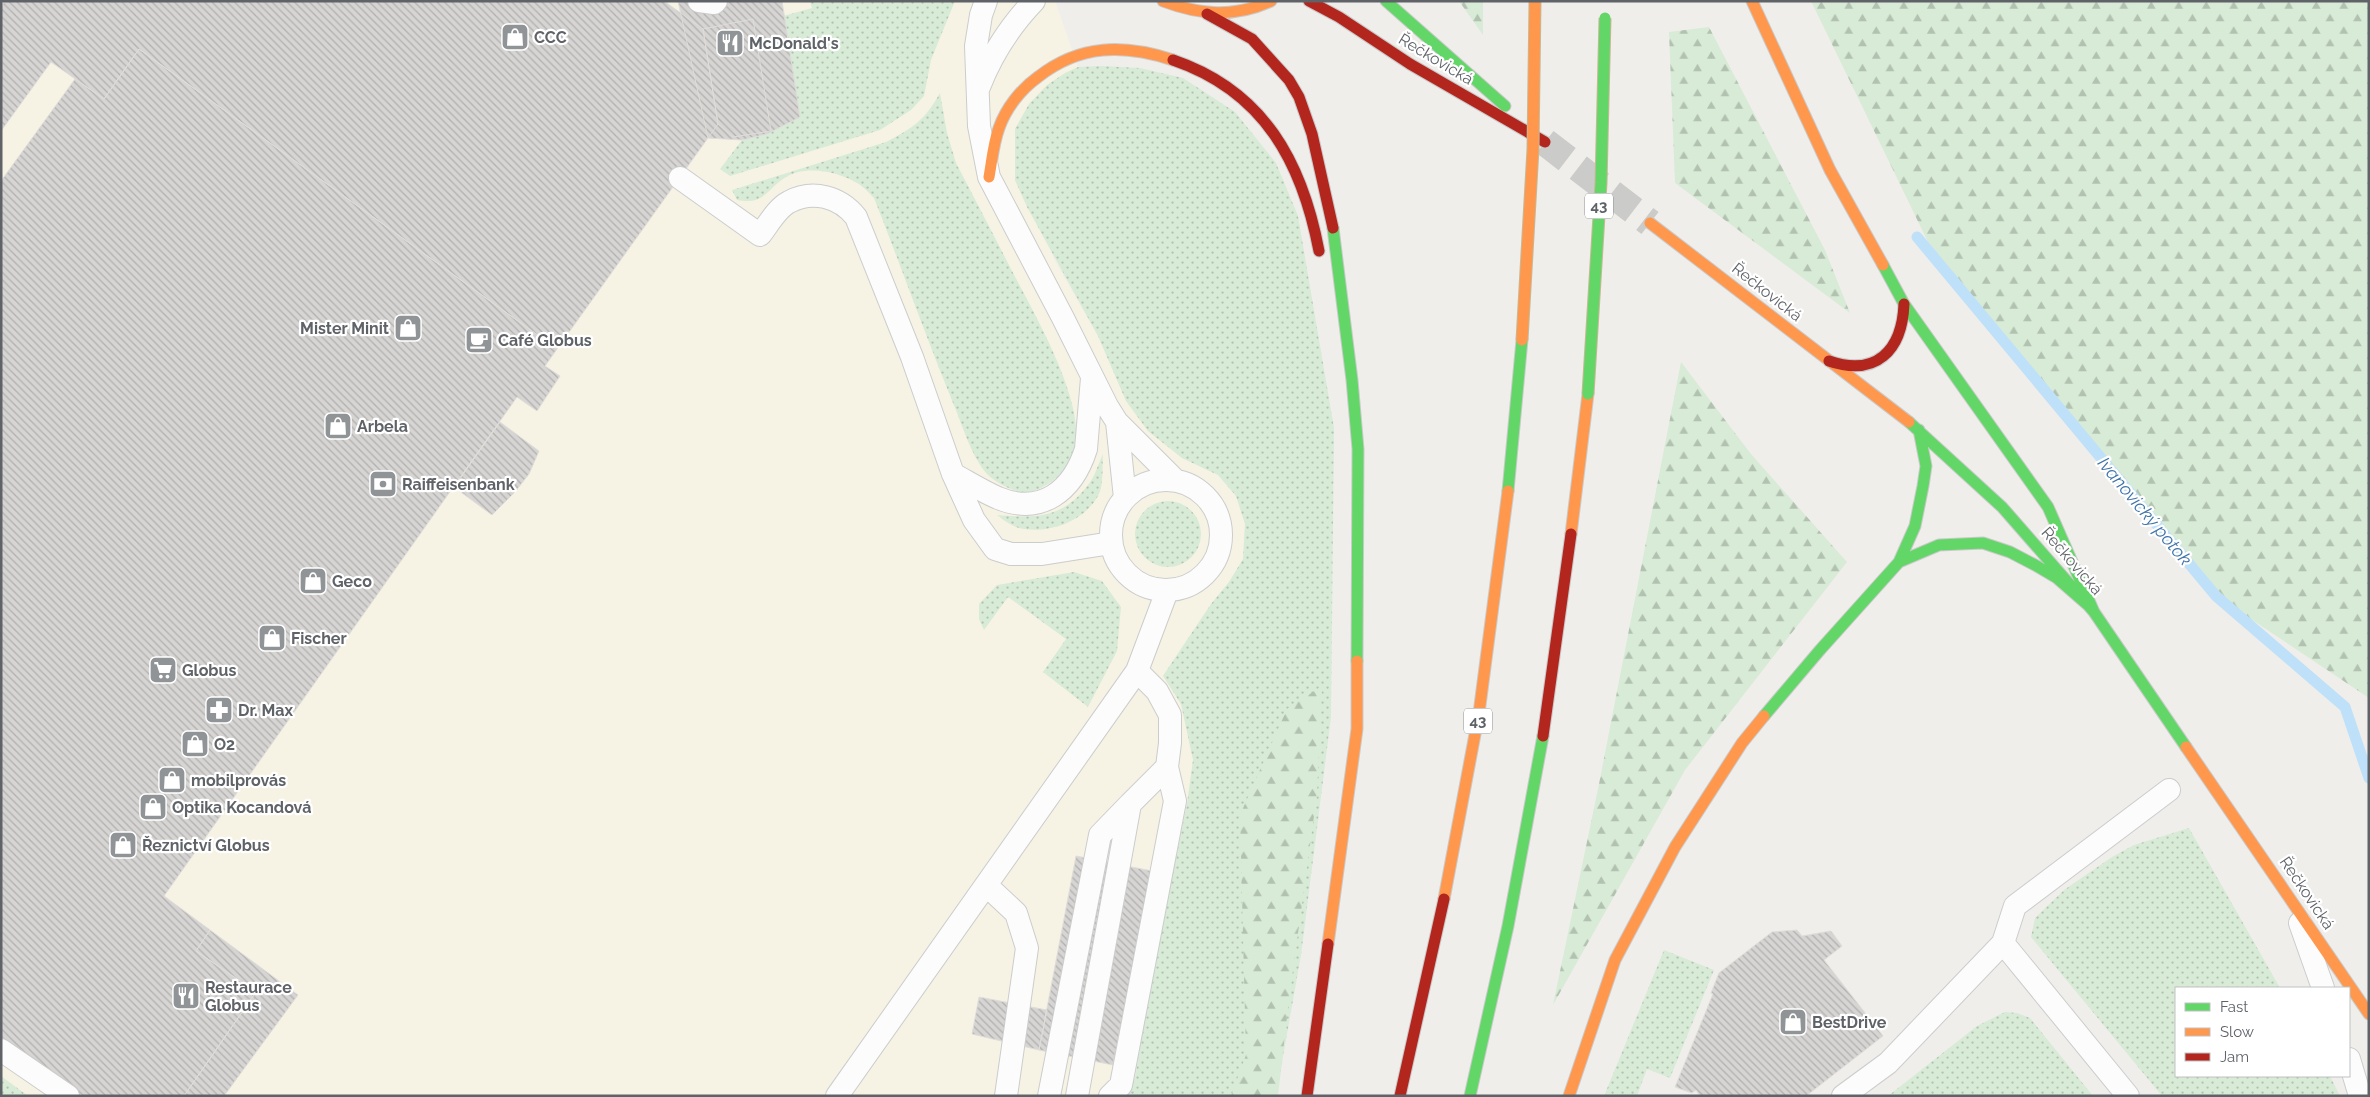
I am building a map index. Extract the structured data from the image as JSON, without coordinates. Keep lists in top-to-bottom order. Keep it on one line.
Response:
{"streets":{"main road":["Řečkovická","43"]},"water":["Ivanovický potok"],"places":{"shop":["CCC","Mister Minit","Arbela","Geco","Fischer","O2","mobilprovás","Optika Kocandová","Řeznictví Globus","BestDrive"],"restaurant":["McDonald's","Restaurace Globus"],"cafe":["Café Globus"],"bank":["Raiffeisenbank"],"supermarket":["Globus"],"pharmacy":["Dr. Max"]},"legend":["Fast","Slow","Jam"]}
